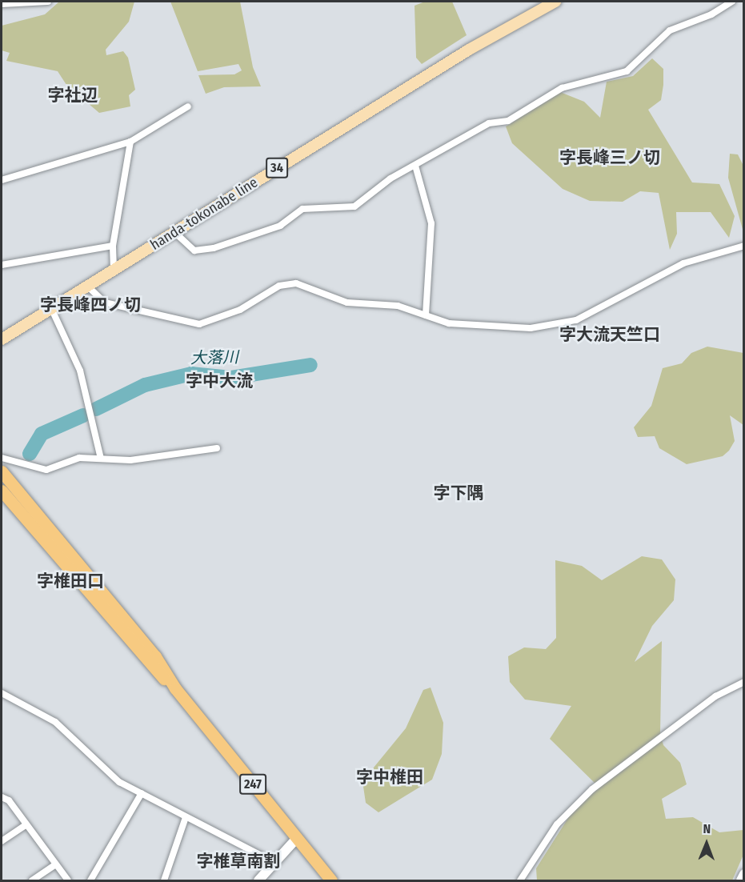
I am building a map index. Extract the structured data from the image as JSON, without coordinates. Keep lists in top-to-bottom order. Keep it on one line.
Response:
{"streets":{"highway":["247"],"main road":["34","handa-tokonabe line"]},"districts":["字社辺","字長峰三ノ切","字長峰四ノ切","字大流天竺口","字中大流","字下隅","字椎田口","字中椎田","字椎草南割"],"water":["大落川"],"north":"top"}
